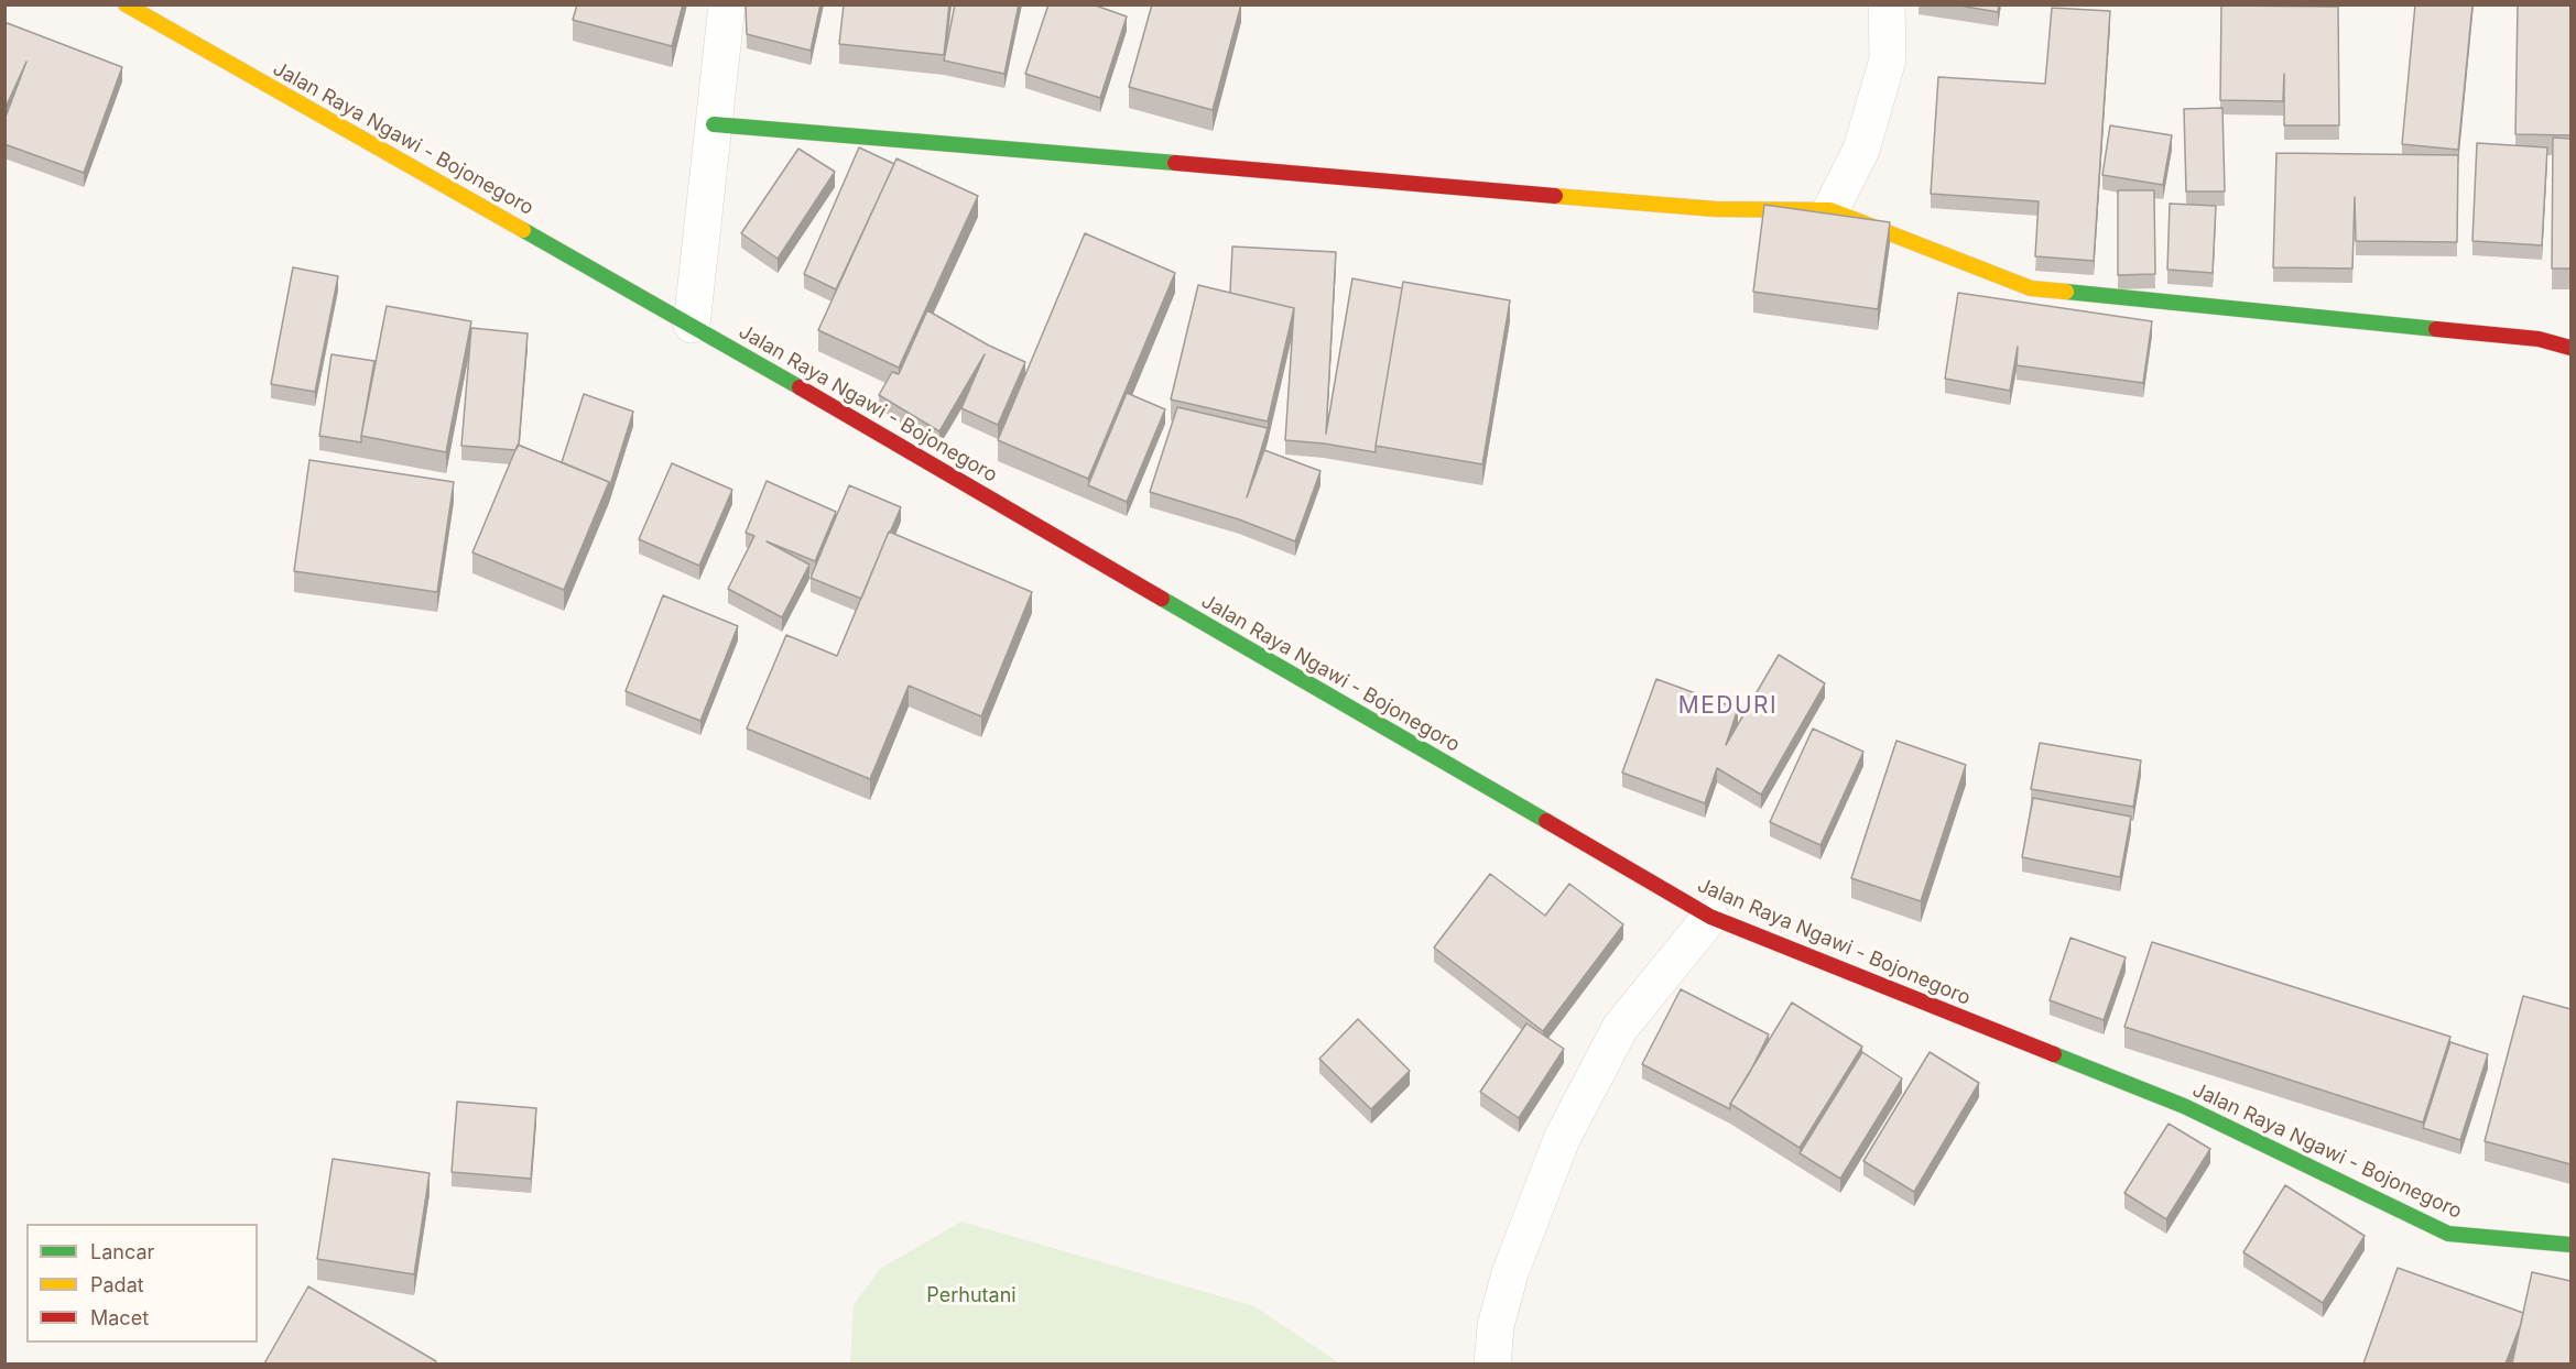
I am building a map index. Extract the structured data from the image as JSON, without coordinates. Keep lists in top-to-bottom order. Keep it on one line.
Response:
{"streets":{"main road":["Jalan Raya Ngawi - Bojonegoro"]},"districts":["MEDURI"],"parks":["Perhutani"],"legend":["Lancar","Padat","Macet"]}
